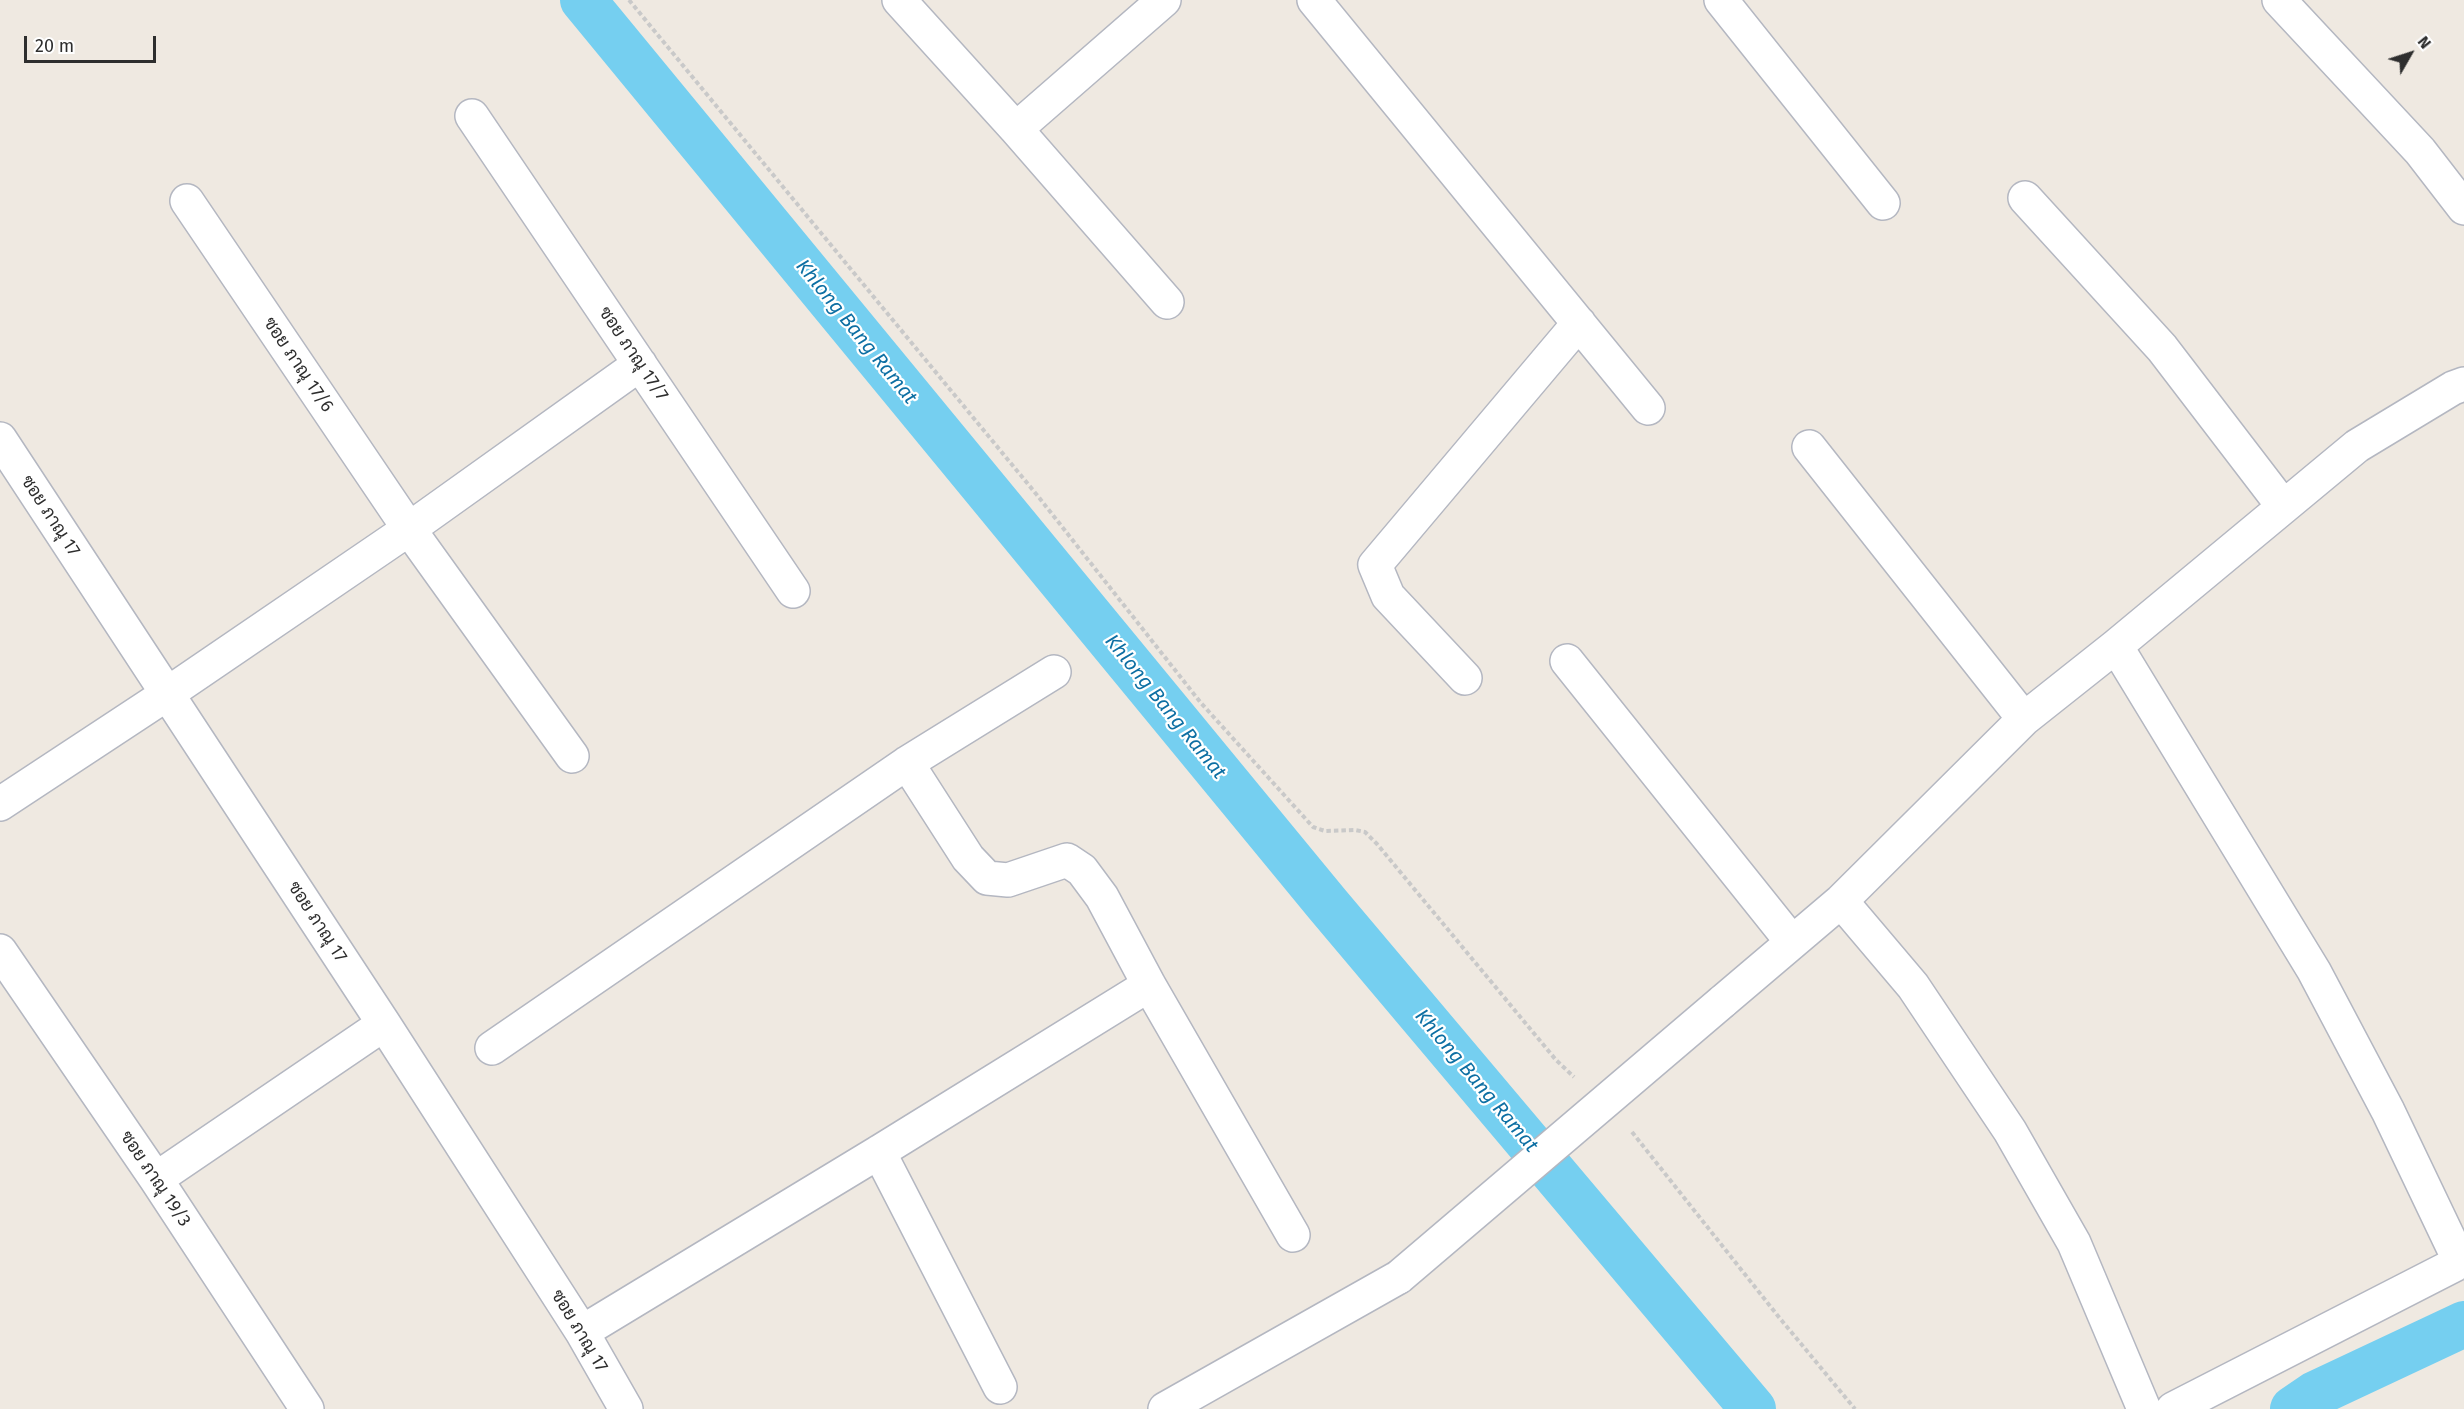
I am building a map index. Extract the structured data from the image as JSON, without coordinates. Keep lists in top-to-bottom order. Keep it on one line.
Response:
{"streets":{"street":["ซอย ภาณุ 17/7","ซอย ภาณุ 17/6","ซอย ภาณุ 17","ซอย ภาณุ 19/3"]},"water":["Khlong Bang Ramat"],"scale_bar":"20 m","north":"top right"}
